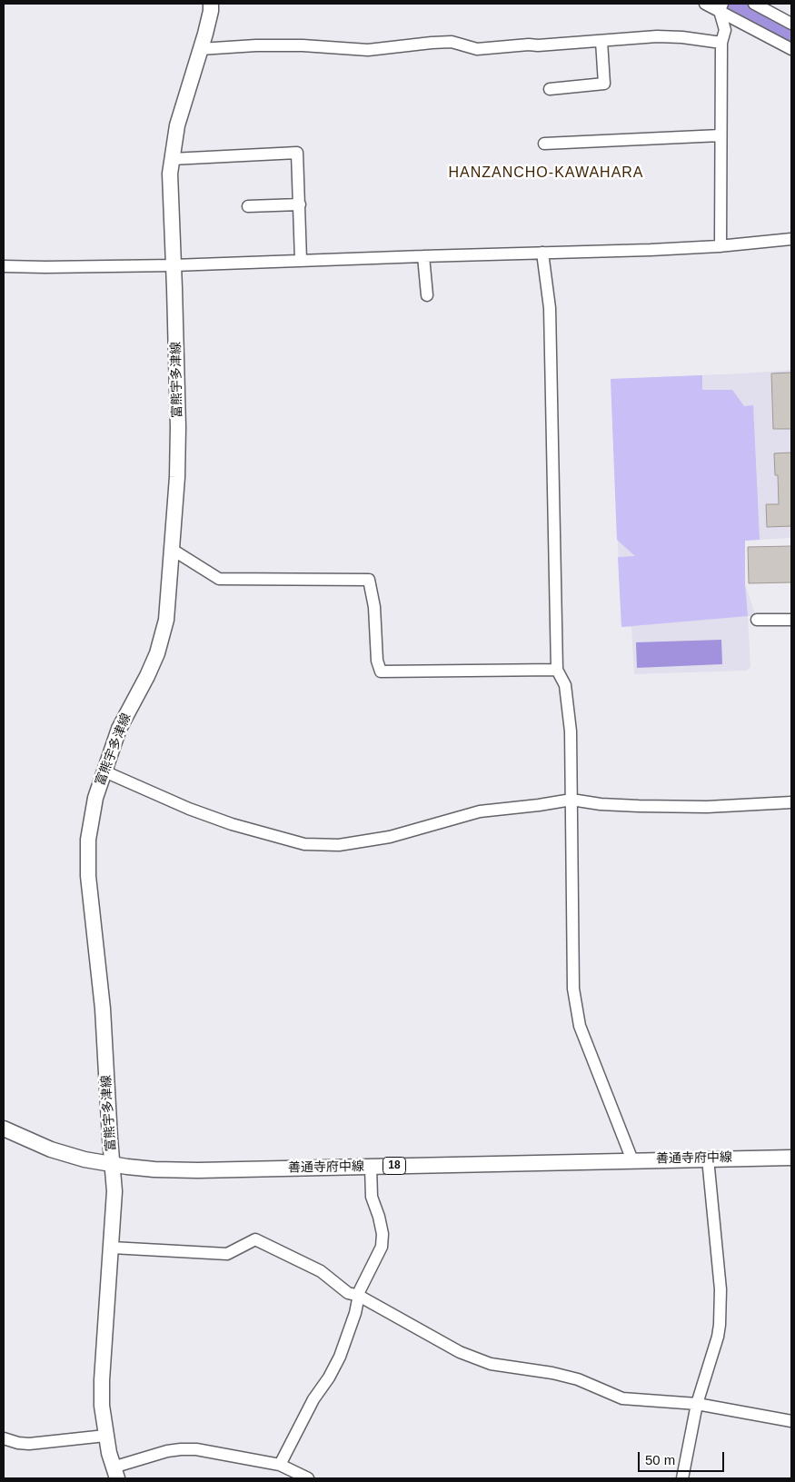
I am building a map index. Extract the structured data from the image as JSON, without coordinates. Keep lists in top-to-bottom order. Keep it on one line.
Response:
{"streets":{"main road":["富熊宇多津線","善通寺府中線","18"]},"crossings":[["富熊宇多津線","善通寺府中線"]],"districts":["HANZANCHO-KAWAHARA"],"scale_bar":"50 m"}
